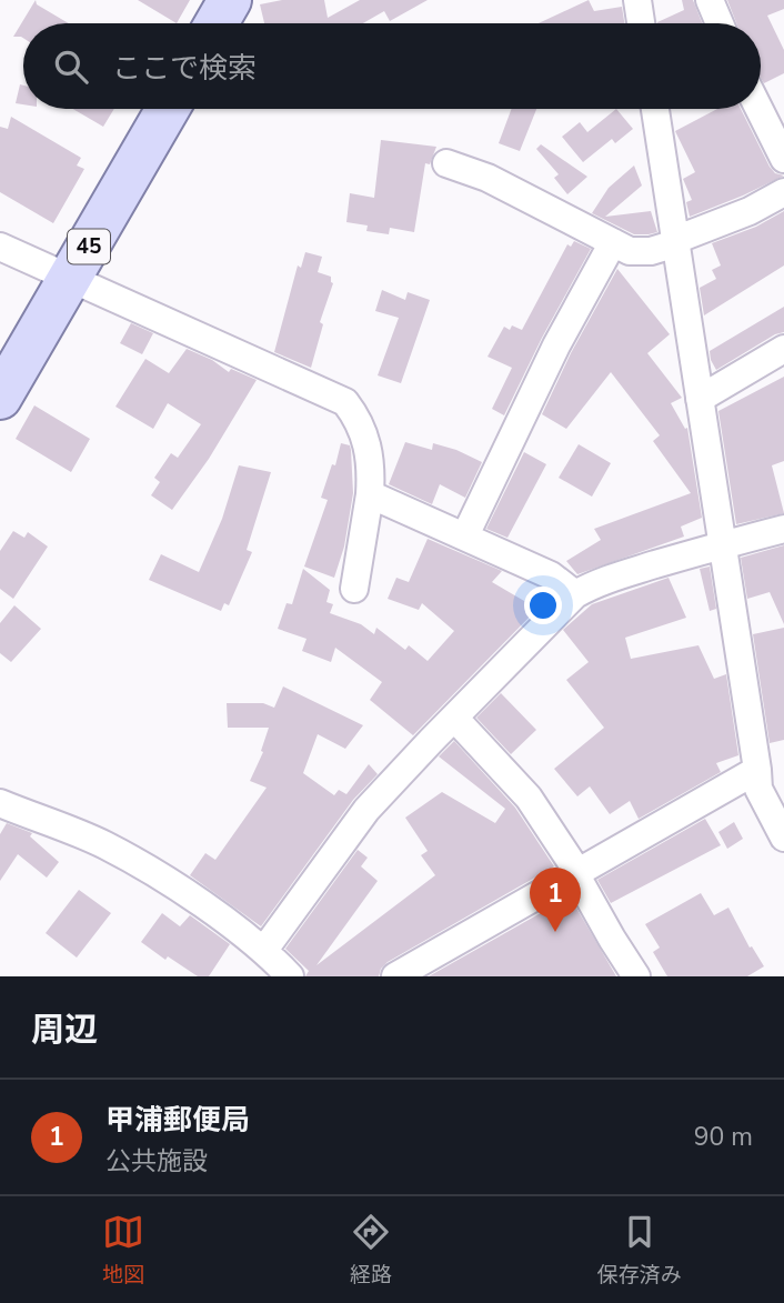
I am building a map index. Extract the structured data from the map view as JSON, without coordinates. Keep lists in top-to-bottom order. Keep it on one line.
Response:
{"streets":{"main road":["45"]},"page":{"search":"ここで検索","pins":"1","heading":"周辺","list":[{"mark":"1","name":"甲浦郵便局","note":"公共施設","value":"90 m"}],"nav":["地図","経路","保存済み"]}}
